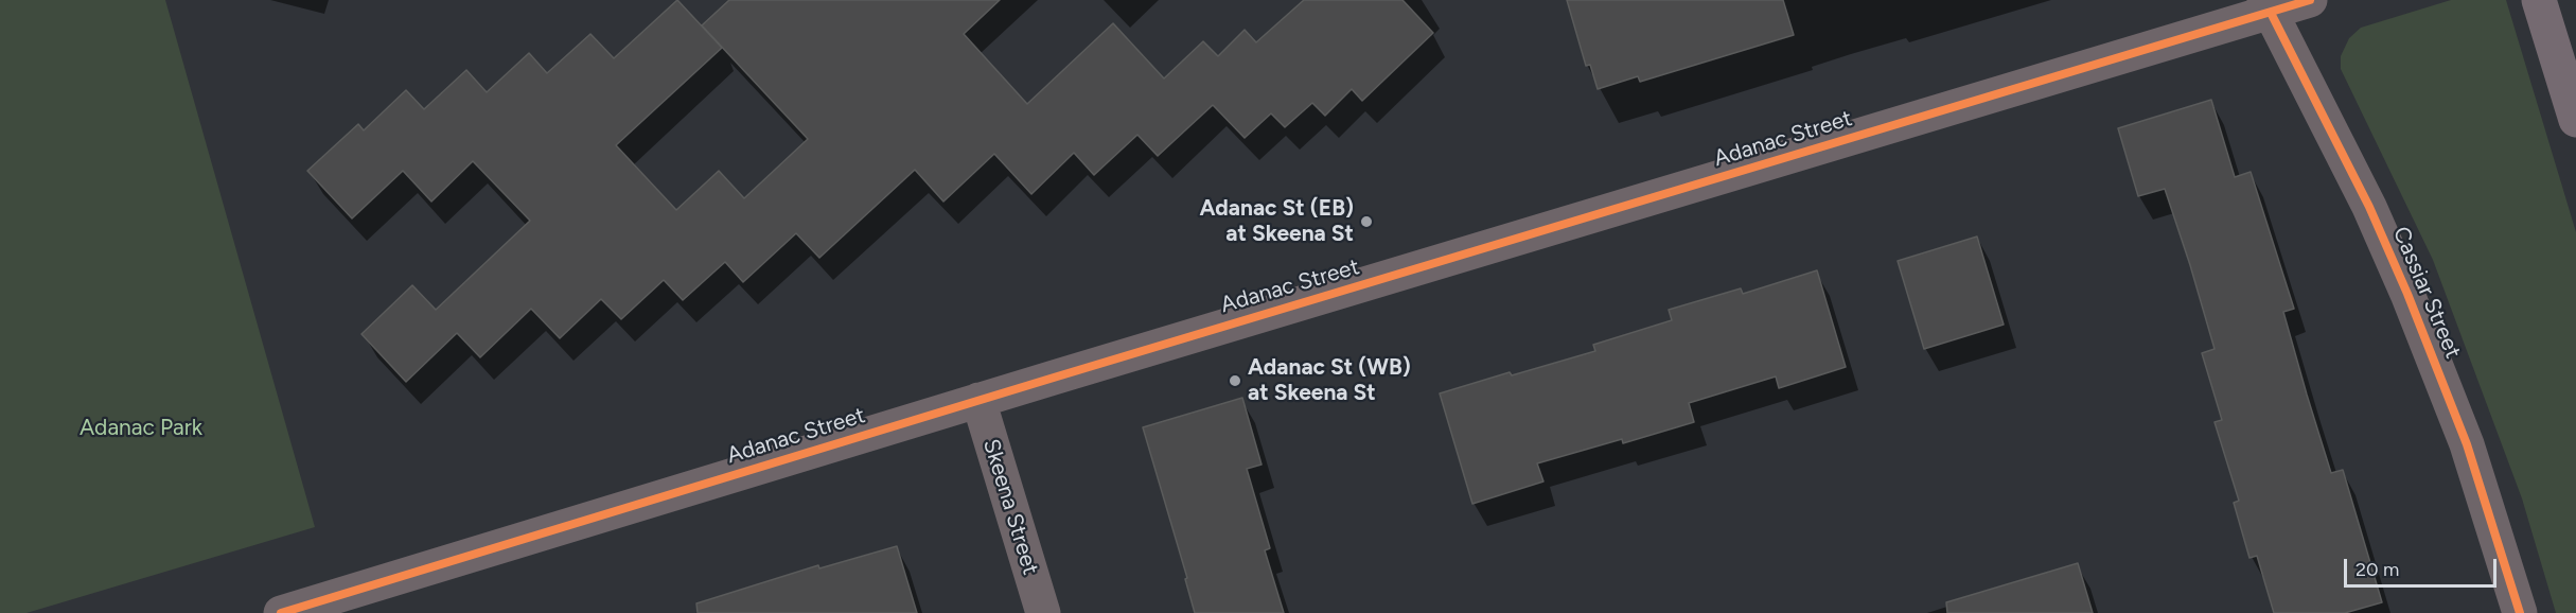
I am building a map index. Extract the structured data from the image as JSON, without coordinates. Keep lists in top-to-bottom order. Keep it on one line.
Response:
{"streets":{"street":["Adanac Street","Cassiar Street","Skeena Street"]},"crossings":[["Adanac Street","Cassiar Street"],["Adanac Street","Skeena Street"]],"parks":["Adanac Park"],"places":["Adanac St (EB) at Skeena St","Adanac St (WB) at Skeena St"],"scale_bar":"20 m"}
